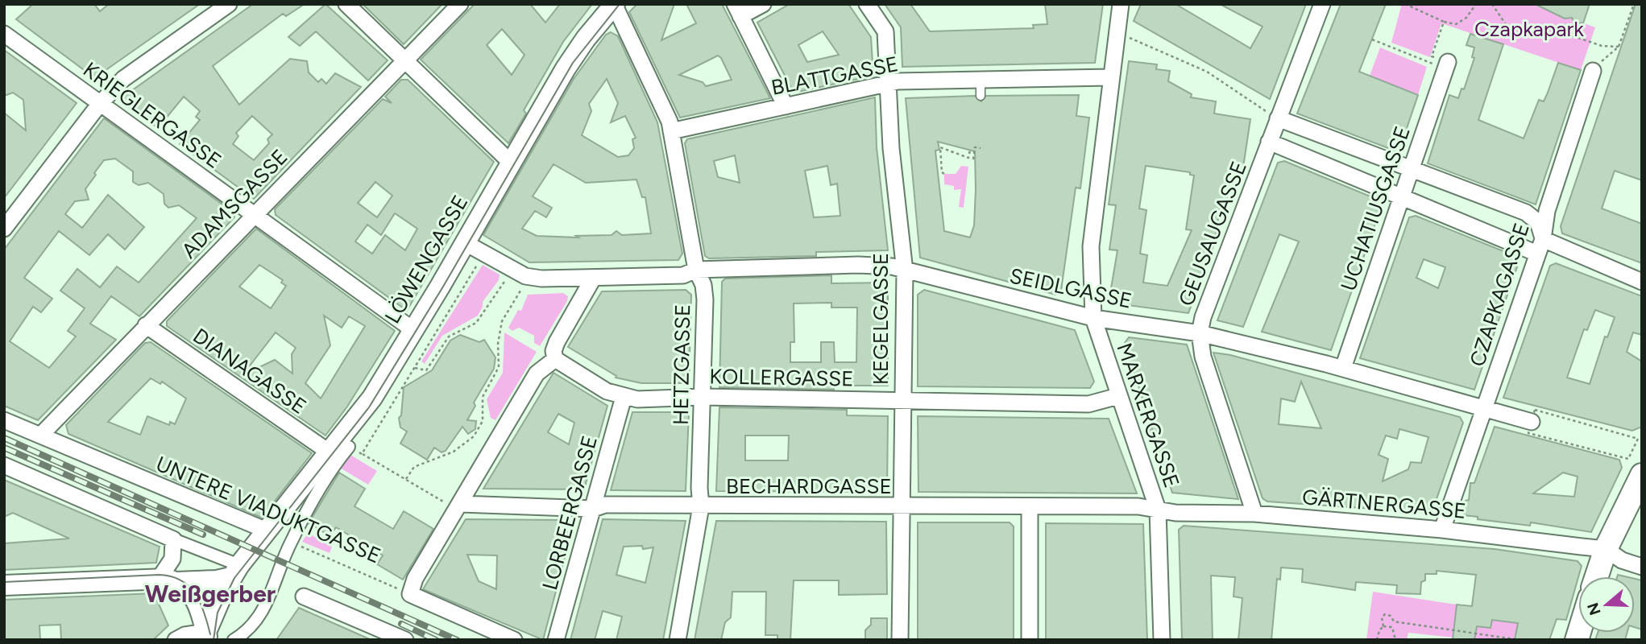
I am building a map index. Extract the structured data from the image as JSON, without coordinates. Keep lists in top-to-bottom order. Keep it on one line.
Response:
{"streets":{"street":["BLATTGASSE","KRIEGLERGASSE","ADAMSGASSE","UCHATIUSGASSE","GEUSAUGASSE","LÖWENGASSE","SEIDLGASSE","CZAPKAGASSE","KEGELGASSE","HETZGASSE","DIANAGASSE","KOLLERGASSE","MARXERGASSE","BECHARDGASSE","GÄRTNERGASSE","UNTERE VIADUKTGASSE","LORBEERGASSE"]},"crossings":[["BLATTGASSE","KEGELGASSE"],["BLATTGASSE","HETZGASSE"],["BLATTGASSE","MARXERGASSE"],["KRIEGLERGASSE","ADAMSGASSE"],["KRIEGLERGASSE","LÖWENGASSE"],["ADAMSGASSE","DIANAGASSE"],["ADAMSGASSE","UNTERE VIADUKTGASSE"],["UCHATIUSGASSE","SEIDLGASSE"],["GEUSAUGASSE","SEIDLGASSE"],["GEUSAUGASSE","GÄRTNERGASSE"],["LÖWENGASSE","SEIDLGASSE"],["LÖWENGASSE","HETZGASSE"],["LÖWENGASSE","DIANAGASSE"],["LÖWENGASSE","UNTERE VIADUKTGASSE"],["SEIDLGASSE","CZAPKAGASSE"],["SEIDLGASSE","KEGELGASSE"],["SEIDLGASSE","HETZGASSE"],["SEIDLGASSE","MARXERGASSE"],["CZAPKAGASSE","GÄRTNERGASSE"],["KEGELGASSE","KOLLERGASSE"],["KEGELGASSE","BECHARDGASSE"],["HETZGASSE","KOLLERGASSE"],["HETZGASSE","BECHARDGASSE"],["KOLLERGASSE","MARXERGASSE"],["KOLLERGASSE","LORBEERGASSE"],["MARXERGASSE","BECHARDGASSE"],["MARXERGASSE","GÄRTNERGASSE"],["BECHARDGASSE","GÄRTNERGASSE"],["BECHARDGASSE","LORBEERGASSE"]],"districts":["Weißgerber"],"parks":["Czapkapark"],"north":"left"}
